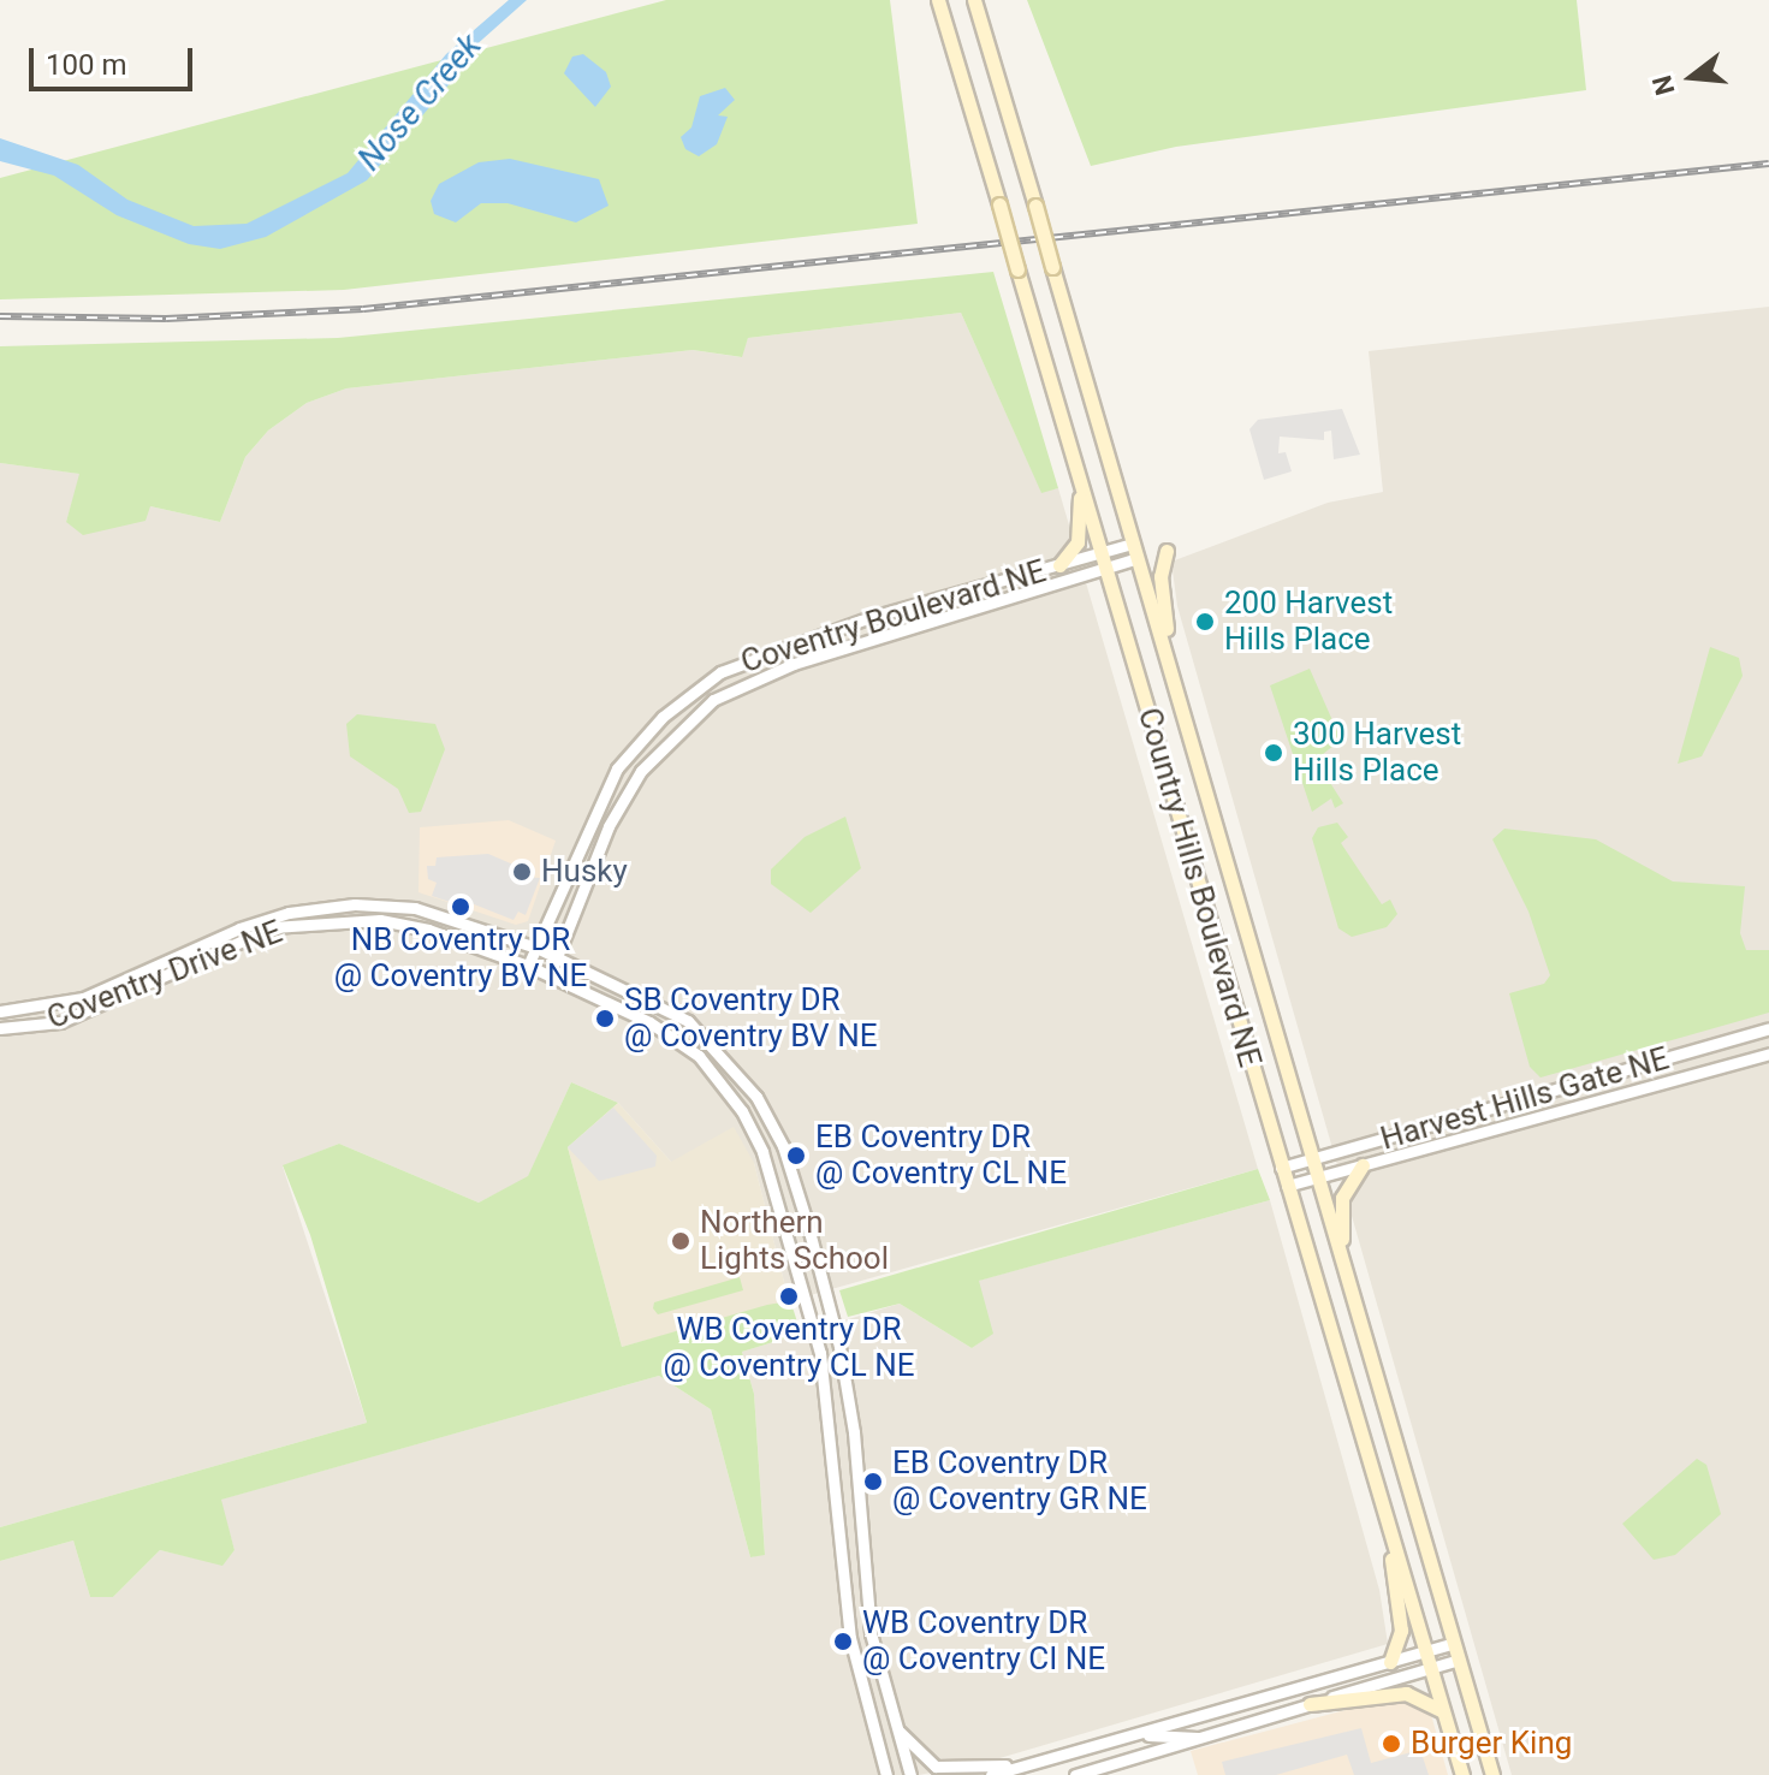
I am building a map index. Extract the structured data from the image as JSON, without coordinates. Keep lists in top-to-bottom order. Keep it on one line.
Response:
{"streets":{"main road":["Country Hills Boulevard NE"],"street":["Coventry Boulevard NE","Coventry Drive NE","Harvest Hills Gate NE"]},"crossings":[["Coventry Boulevard NE","Country Hills Boulevard NE"],["Coventry Boulevard NE","Coventry Drive NE"],["Country Hills Boulevard NE","Harvest Hills Gate NE"]],"water":["Nose Creek"],"places":["200 Harvest Hills Place","300 Harvest Hills Place","Husky","NB Coventry DR @ Coventry BV NE","SB Coventry DR @ Coventry BV NE","EB Coventry DR @ Coventry CL NE","Northern Lights School","WB Coventry DR @ Coventry CL NE","EB Coventry DR @ Coventry GR NE","WB Coventry DR @ Coventry CI NE","Burger King"],"scale_bar":"100 m","north":"left"}
